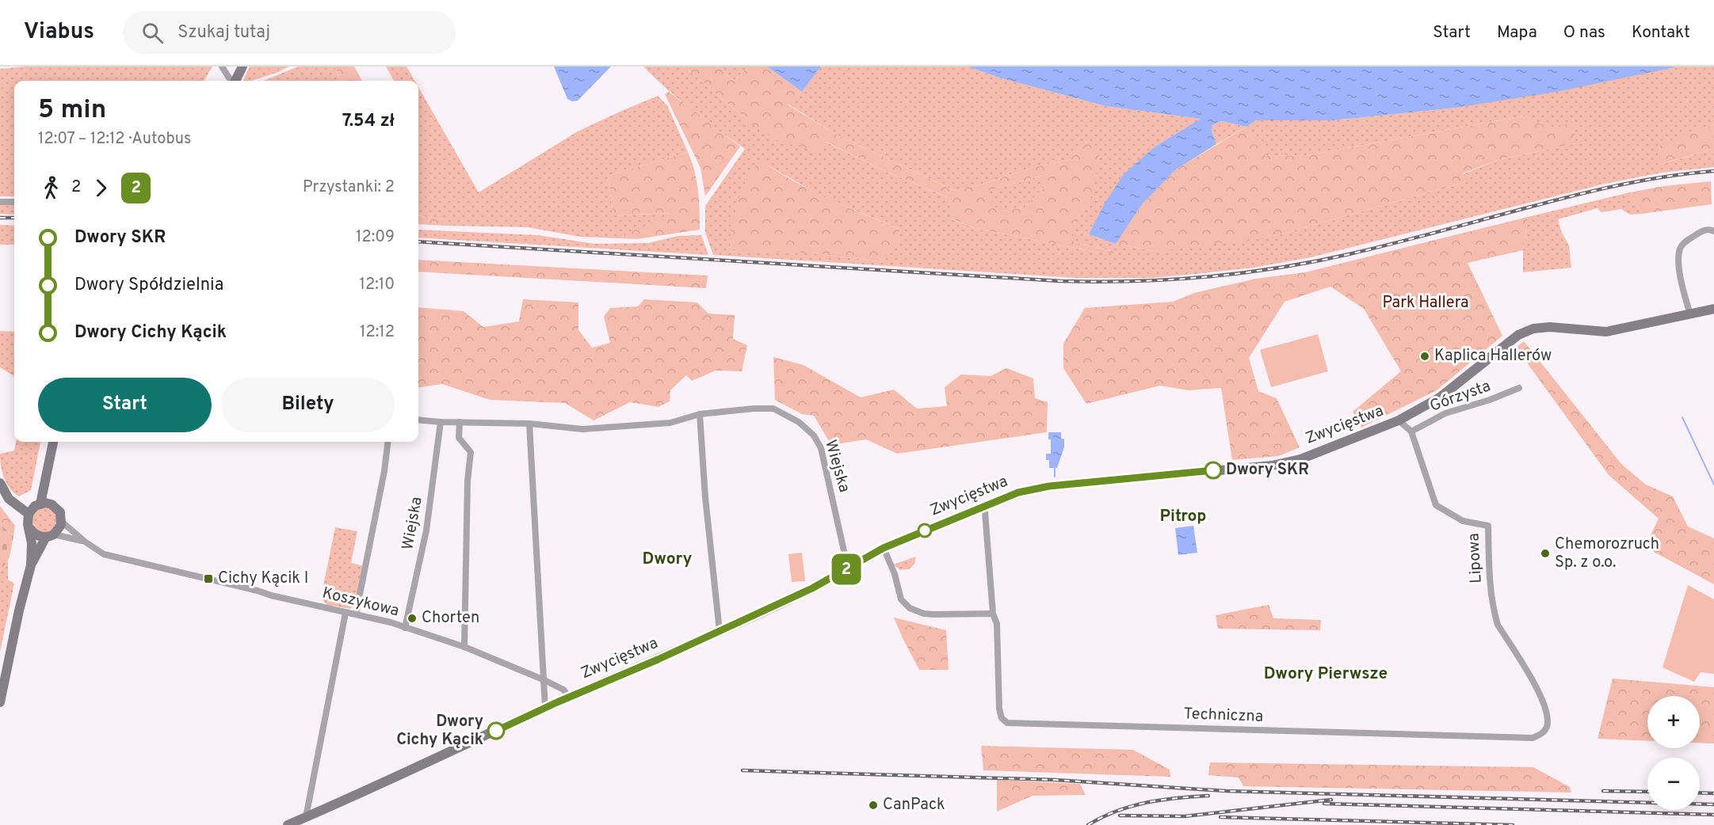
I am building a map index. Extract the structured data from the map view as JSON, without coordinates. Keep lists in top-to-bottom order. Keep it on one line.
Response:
{"streets":{"street":["Górzysta","Zwycięstwa","Wiejska","Lipowa","Koszykowa","Techniczna"]},"crossings":[["Górzysta","Lipowa"],["Zwycięstwa","Wiejska"],["Zwycięstwa","Koszykowa"],["Zwycięstwa","Techniczna"],["Wiejska","Koszykowa"],["Lipowa","Techniczna"]],"districts":["Pitrop","Dwory","Dwory Pierwsze"],"parks":["Park Hallera"],"places":{"other":["Kaplica Hallerów","Dwory SKR","Chemorozruch Sp. z o.o.","Chorten","Dwory Cichy Kącik","CanPack"],"transit":["Cichy Kącik I"]},"lines":["bus line 2"],"page":{"header":"Viabus","search":"Szukaj tutaj","nav":["Start","Mapa","O nas","Kontakt"],"on_map":"2","heading":["5 min","12:07 – 12:12 · Autobus","7.54 zł"],"legs":["2","2","Przystanki: 2"],"list":[{"name":"Dwory SKR","value":"12:09"},{"name":"Dwory Spółdzielnia","value":"12:10"},{"name":"Dwory Cichy Kącik","value":"12:12"}],"buttons":["Start","Bilety"],"map_buttons":["+","−"]}}
